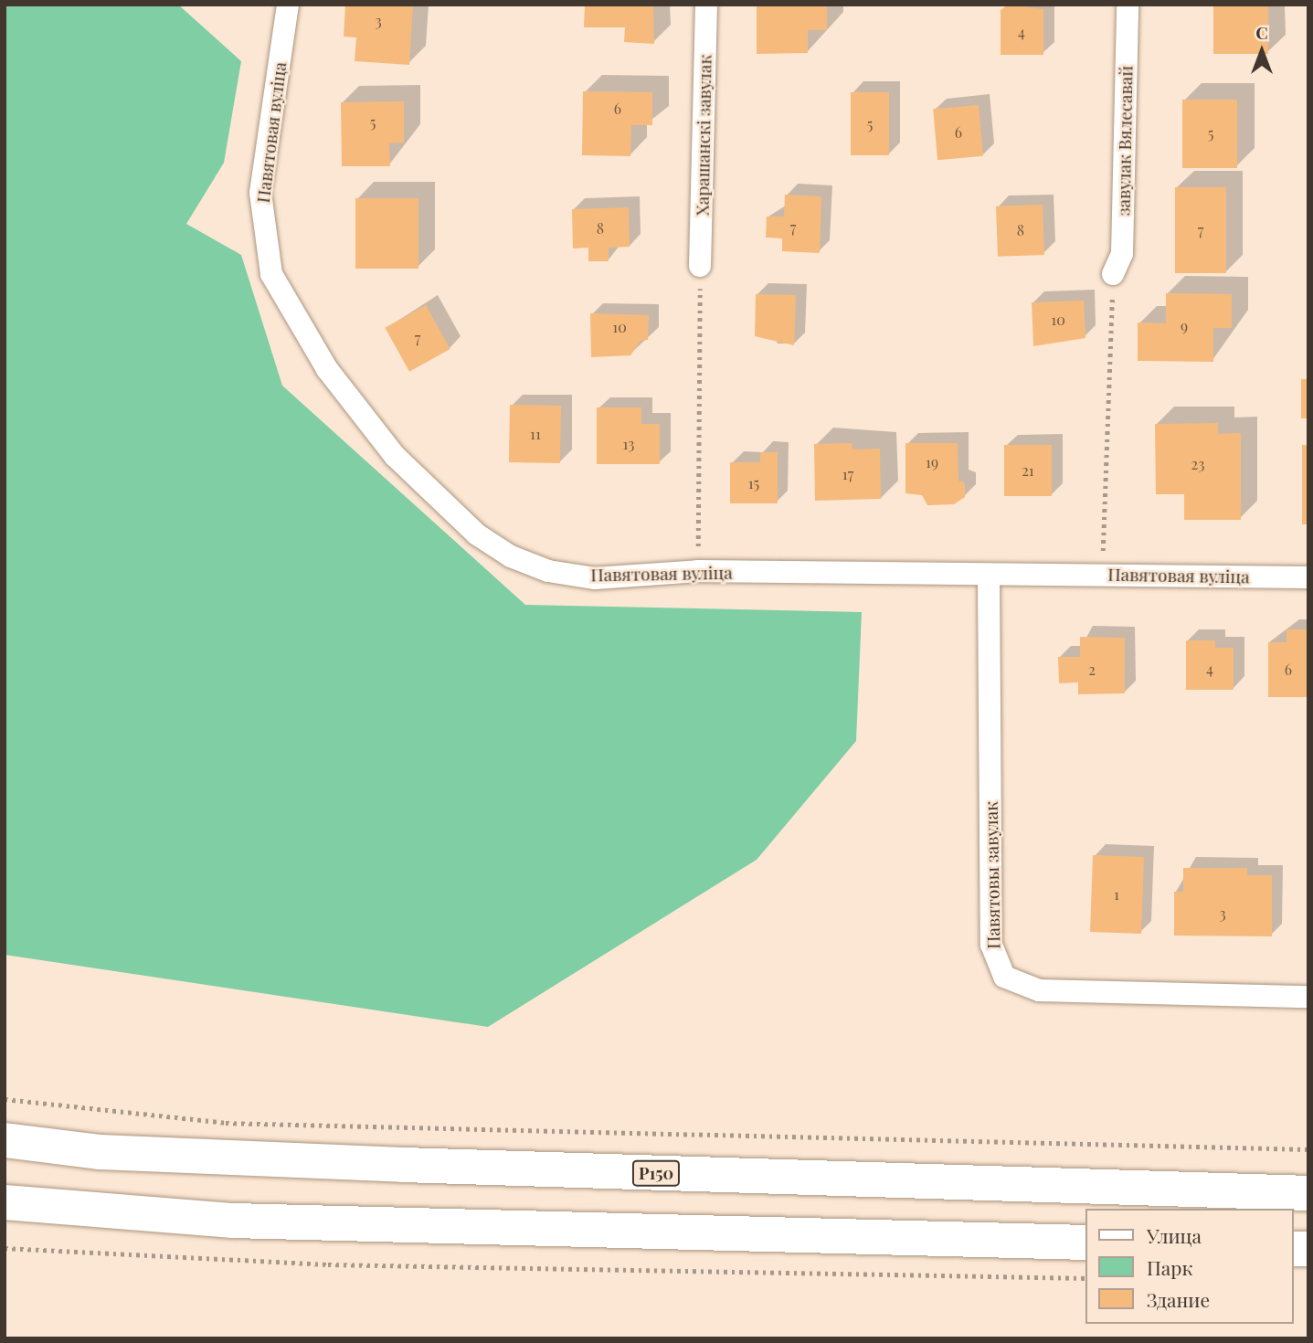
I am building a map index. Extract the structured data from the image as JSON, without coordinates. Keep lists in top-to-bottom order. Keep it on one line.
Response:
{"streets":{"main road":["Р150"],"street":["Павятовая вуліца","Харашанскі завулак","завулак Вялесавай","Павятовы завулак"]},"crossings":[["Павятовая вуліца","Павятовы завулак"]],"house_numbers":["3","4","6","5","5","6","5","7","8","8","7","10","9","10","7","11","13","19","23","21","17","15","4","2","6","1","3"],"legend":["Улица","Парк","Здание"],"north":"top"}
